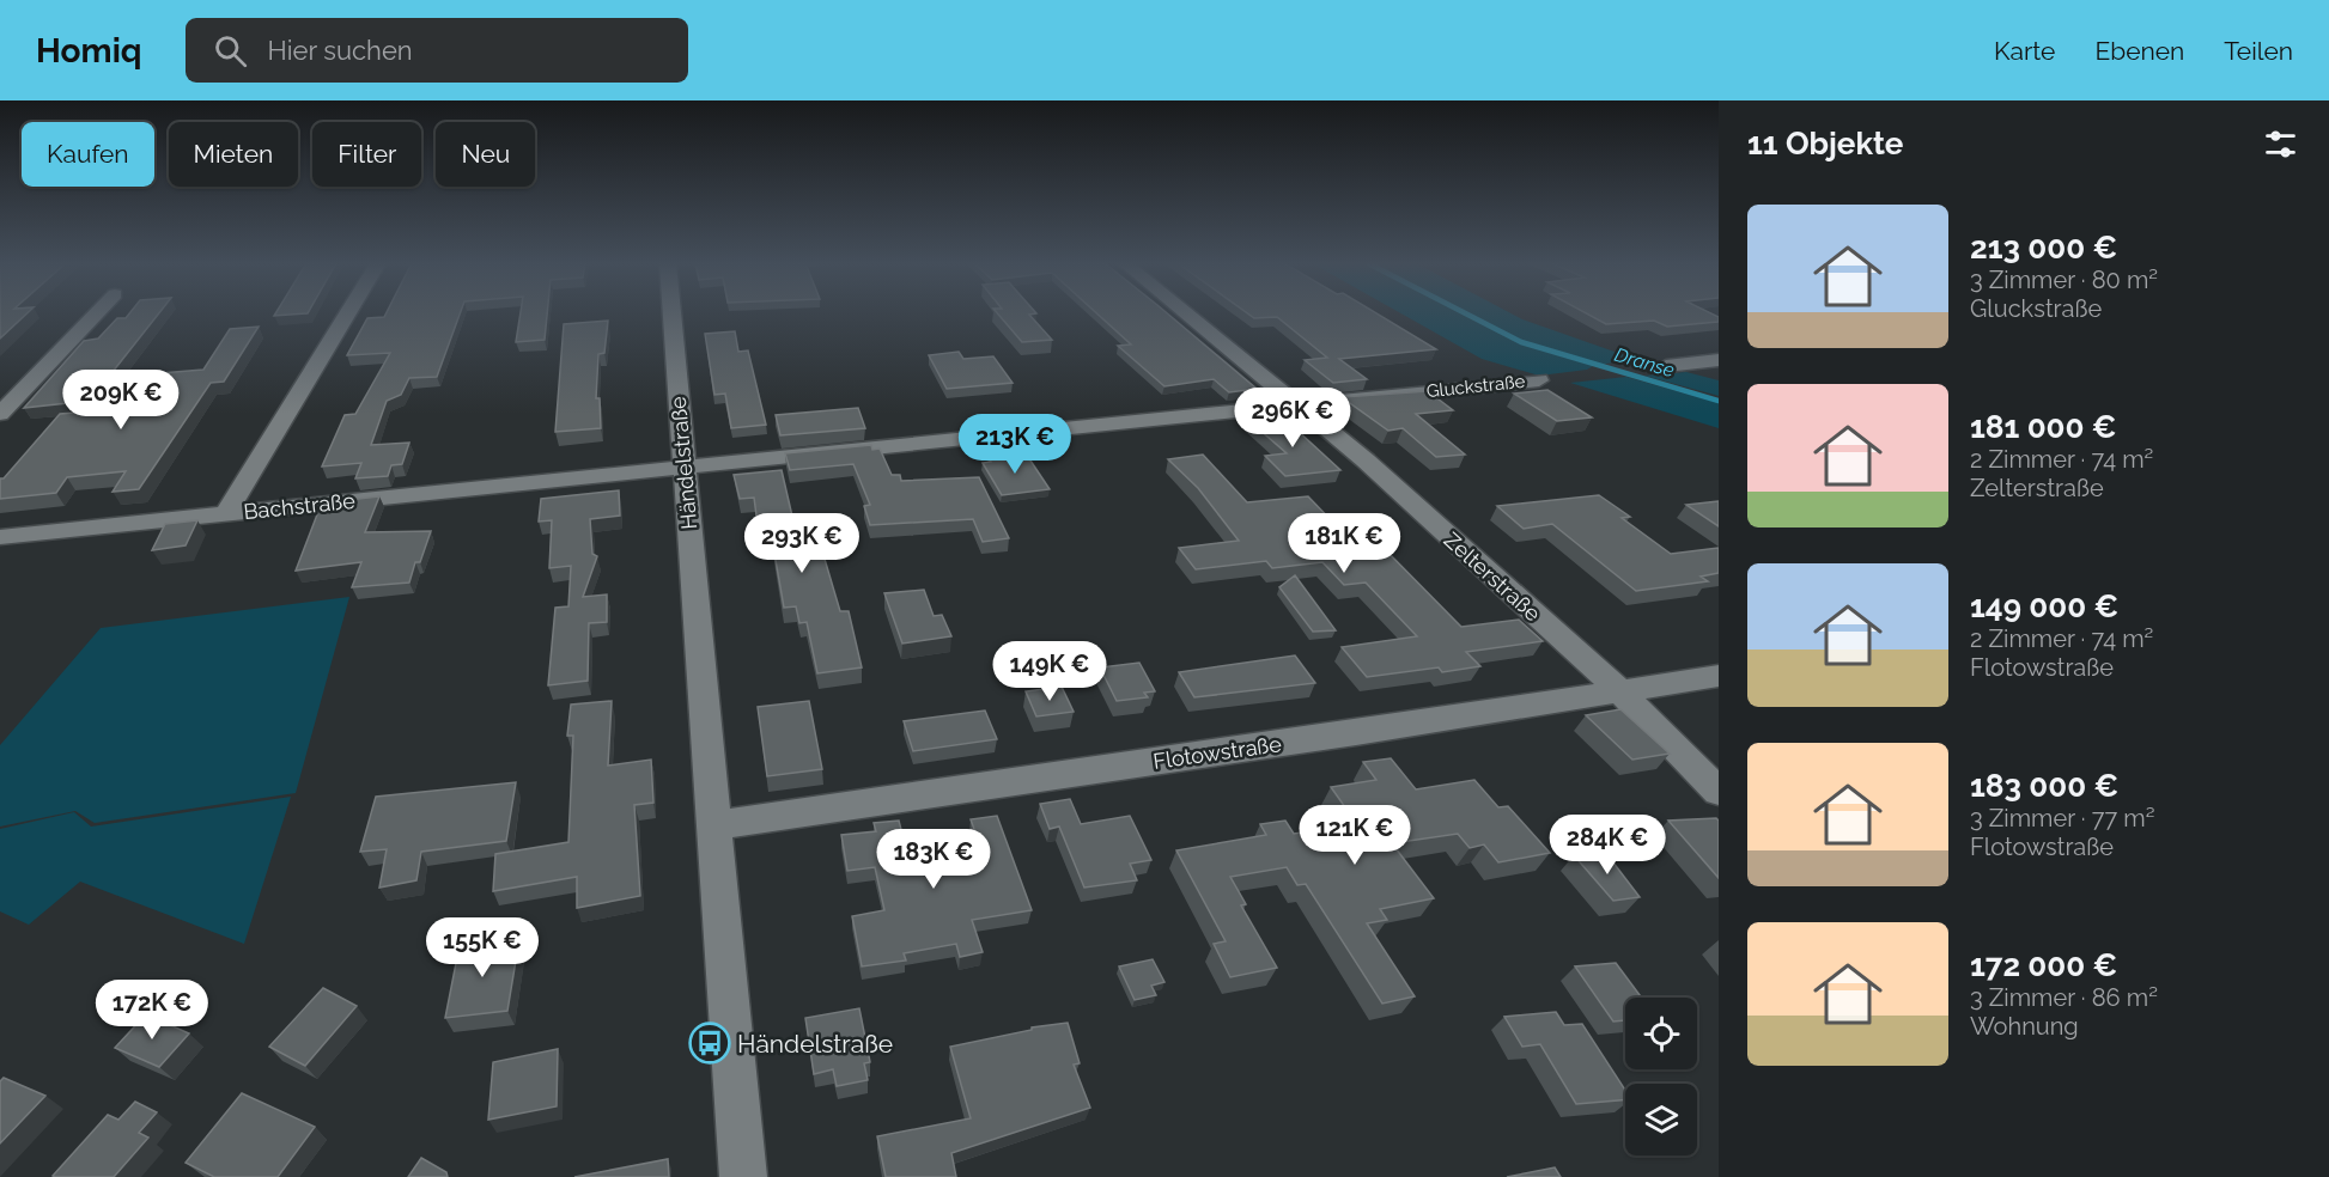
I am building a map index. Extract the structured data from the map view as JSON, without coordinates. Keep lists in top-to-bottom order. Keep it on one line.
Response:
{"streets":{"street":["Gluckstraße","Händelstraße","Bachstraße","Zelterstraße","Flotowstraße"]},"crossings":[["Gluckstraße","Händelstraße"],["Gluckstraße","Bachstraße"],["Gluckstraße","Zelterstraße"],["Händelstraße","Bachstraße"],["Händelstraße","Flotowstraße"],["Zelterstraße","Flotowstraße"]],"water":["Dranse"],"places":{"bus stop":["Händelstraße"]},"page":{"header":"Homiq","search":"Hier suchen","nav":["Karte","Ebenen","Teilen"],"heading":"11 Objekte","chip":["Kaufen","Mieten","Filter","Neu"],"list":[{"name":"213 000 €","note":"3 Zimmer · 80 m² · Gluckstraße"},{"name":"181 000 €","note":"2 Zimmer · 74 m² · Zelterstraße"},{"name":"149 000 €","note":"2 Zimmer · 74 m² · Flotowstraße"},{"name":"183 000 €","note":"3 Zimmer · 77 m² · Flotowstraße"},{"name":"172 000 €","note":"3 Zimmer · 86 m² · Wohnung"}],"price":["209K €","296K €","213K €","293K €","181K €","149K €","121K €","284K €","183K €","155K €","172K €"]}}
